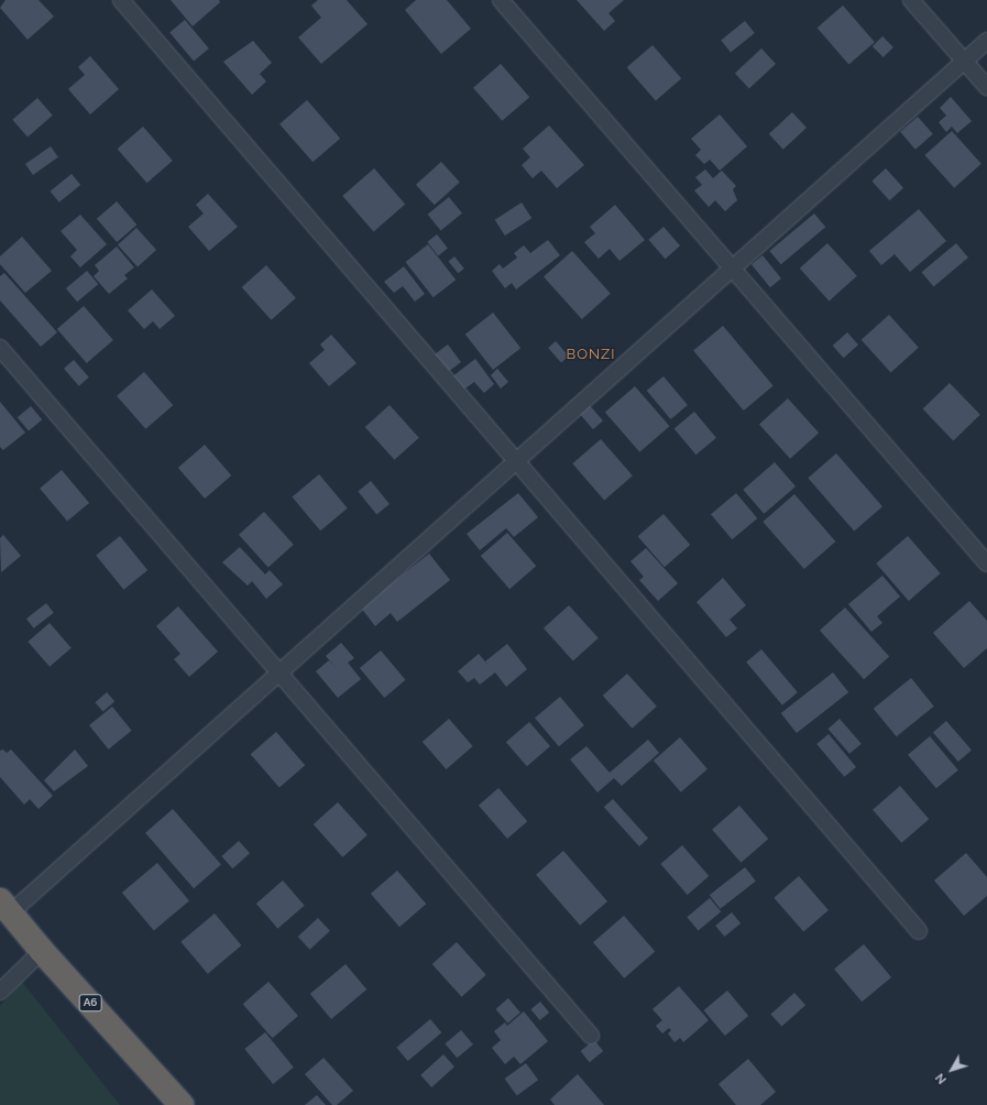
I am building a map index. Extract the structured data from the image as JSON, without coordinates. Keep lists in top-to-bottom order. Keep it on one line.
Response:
{"streets":{"highway":["A6"]},"districts":["BONZI"],"north":"bottom left"}
